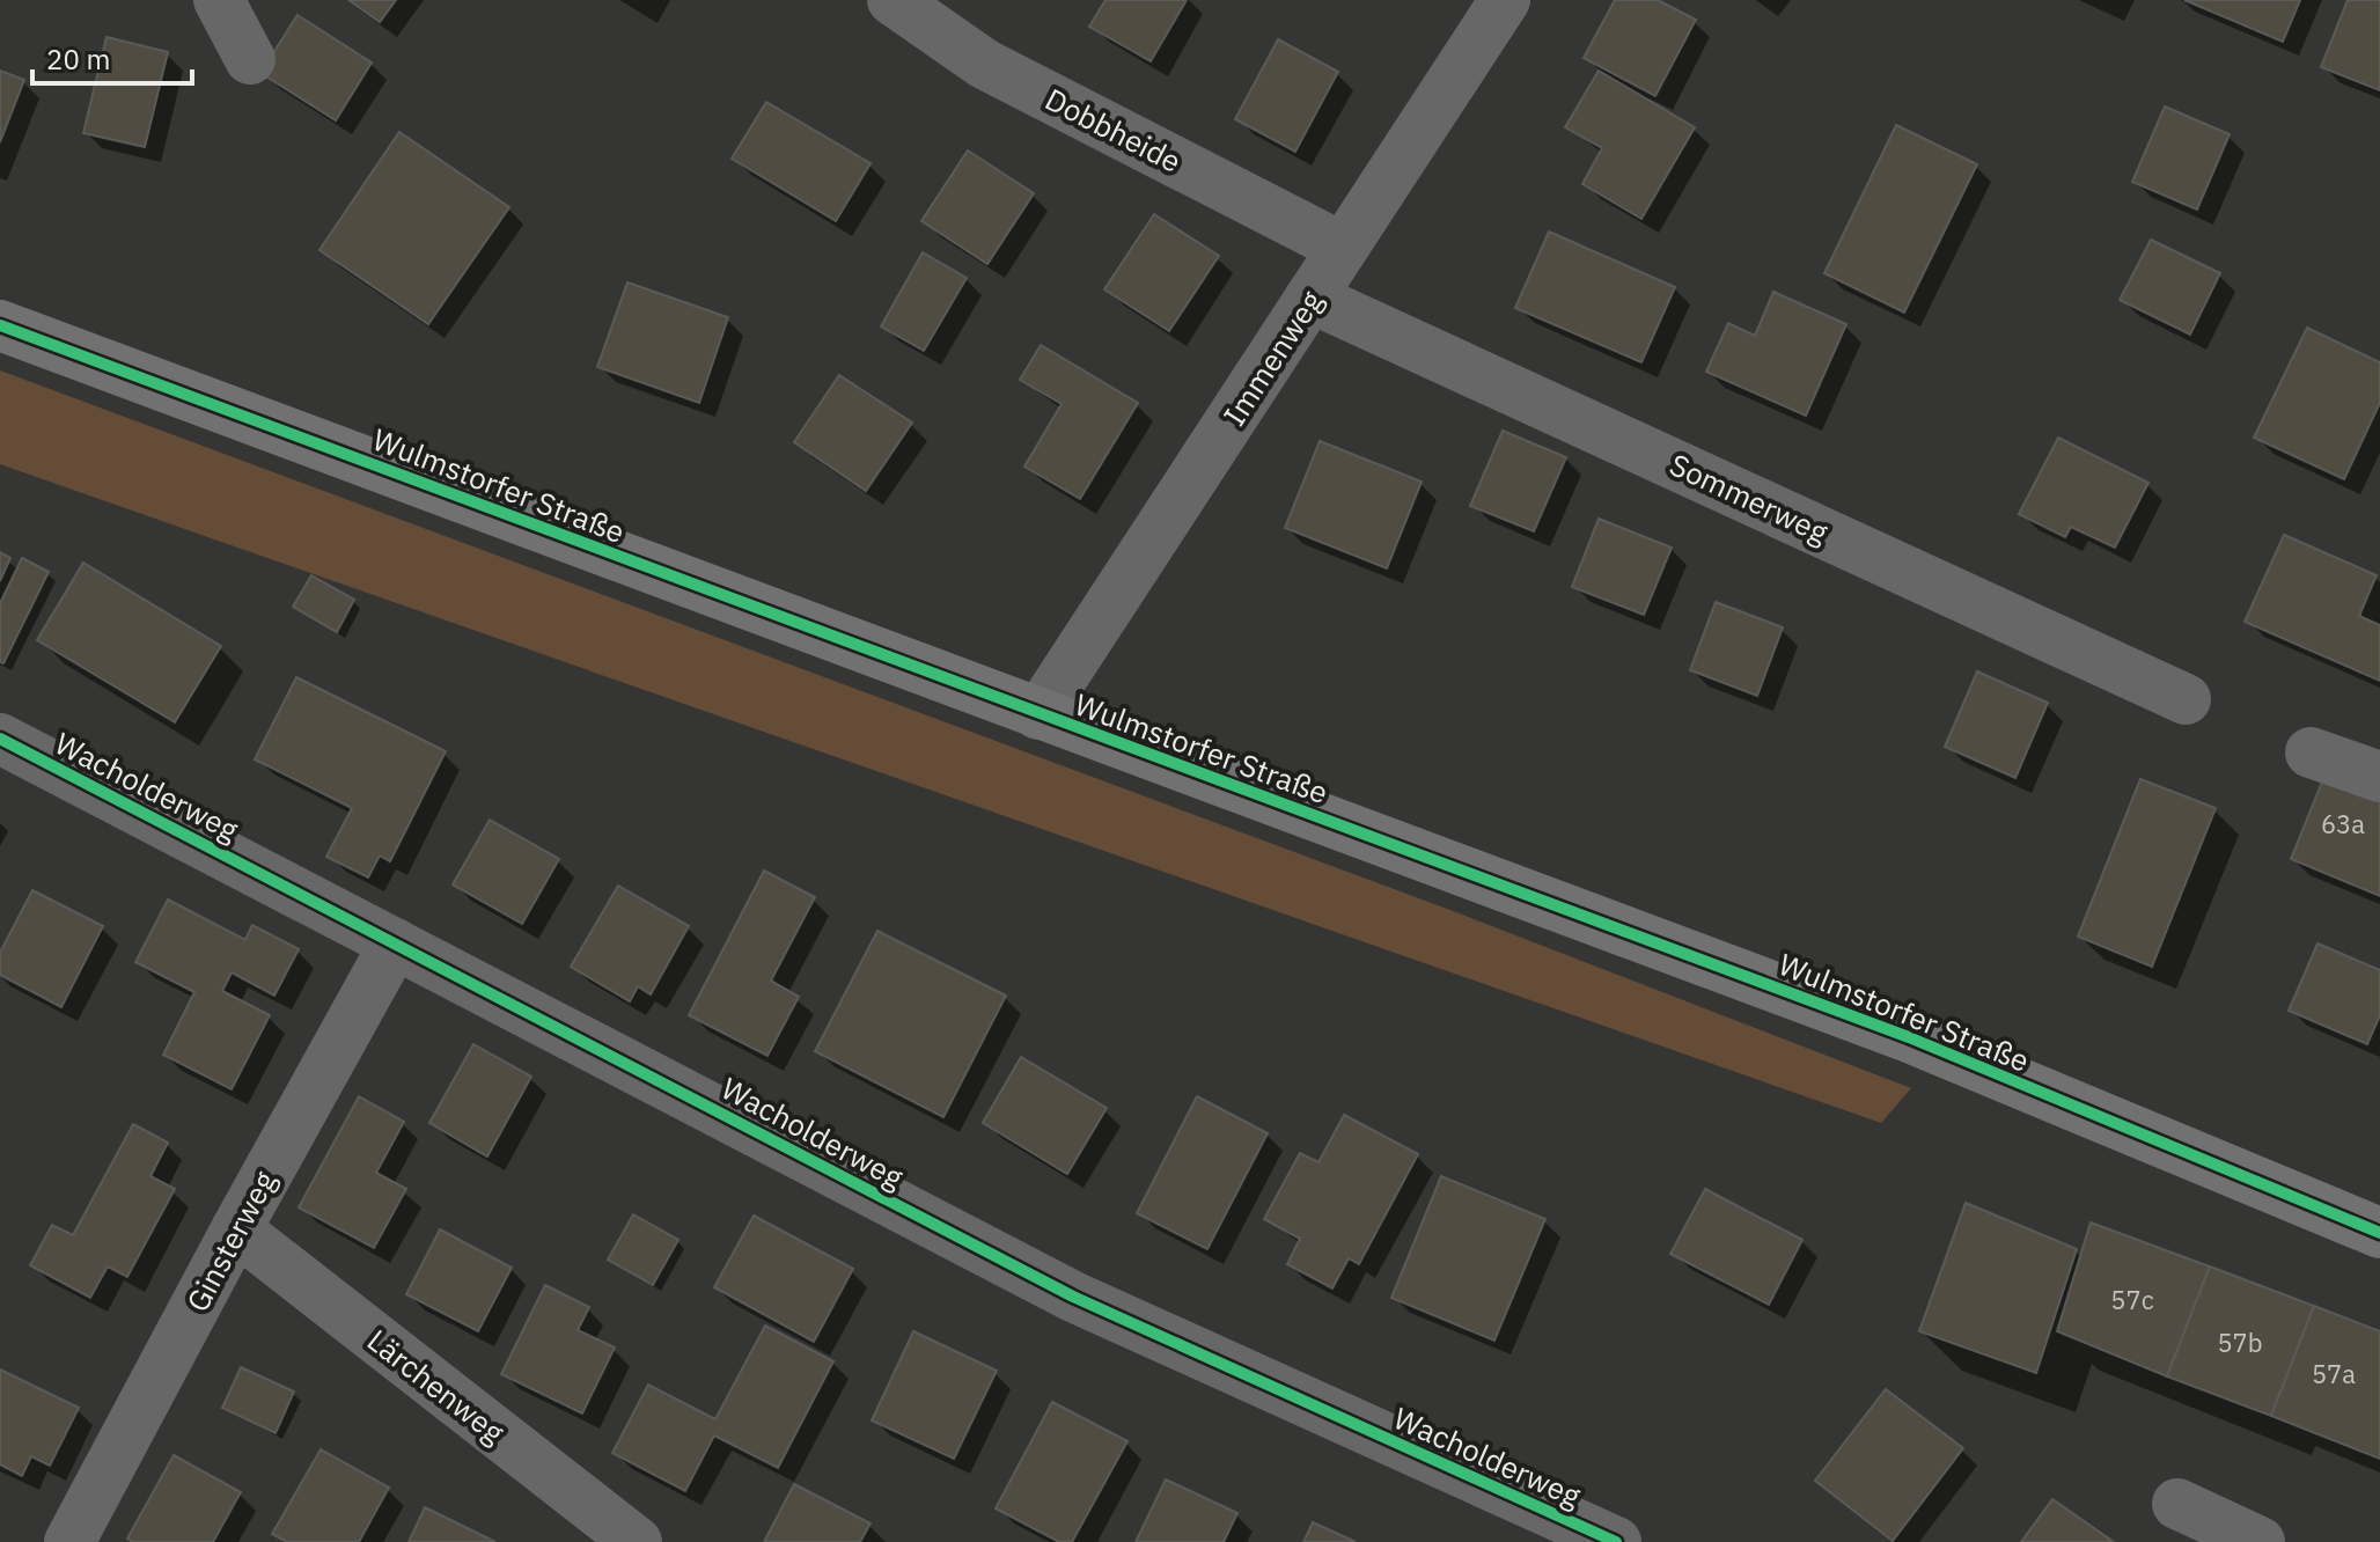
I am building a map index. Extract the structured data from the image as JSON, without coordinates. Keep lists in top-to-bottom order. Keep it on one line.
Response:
{"streets":{"main road":["Wulmstorfer Straße"],"street":["Dobbheide","Immenweg","Sommerweg","Wacholderweg","Ginsterweg","Lärchenweg"]},"crossings":[["Dobbheide","Immenweg"],["Immenweg","Wulmstorfer Straße"],["Immenweg","Sommerweg"],["Wacholderweg","Ginsterweg"],["Ginsterweg","Lärchenweg"]],"house_numbers":["63a","57c","57b","57a"],"scale_bar":"20 m"}
